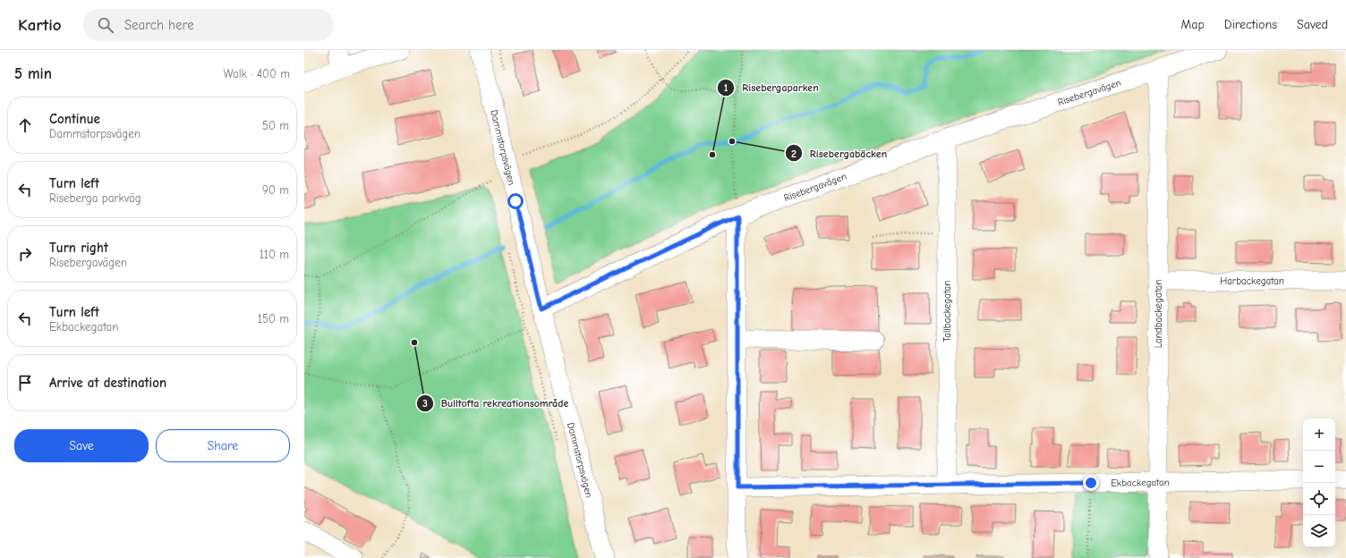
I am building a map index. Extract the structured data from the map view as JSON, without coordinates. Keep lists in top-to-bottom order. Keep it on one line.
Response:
{"streets":{"street":["Risebergavägen","Dammstorpsvägen","Harbackegatan","Tallbackegatan","Landbackegatan","Ekbackegatan"]},"crossings":[["Risebergavägen","Dammstorpsvägen"],["Risebergavägen","Tallbackegatan"],["Risebergavägen","Landbackegatan"],["Harbackegatan","Landbackegatan"],["Tallbackegatan","Ekbackegatan"],["Landbackegatan","Ekbackegatan"]],"places":["Risebergabäcken","Risebergaparken","Bulltofta rekreationsområde"],"page":{"header":"Kartio","search":"Search here","nav":["Map","Directions","Saved"],"heading":["5 min","Walk · 400 m"],"list":[["Continue","Dammstorpsvägen","50 m"],["Turn left","Riseberga parkväg","90 m"],["Turn right","Risebergavägen","110 m"],["Turn left","Ekbackegatan","150 m"],"Arrive at destination"],"buttons":["Save","Share"],"map_buttons":["+","−"]}}
